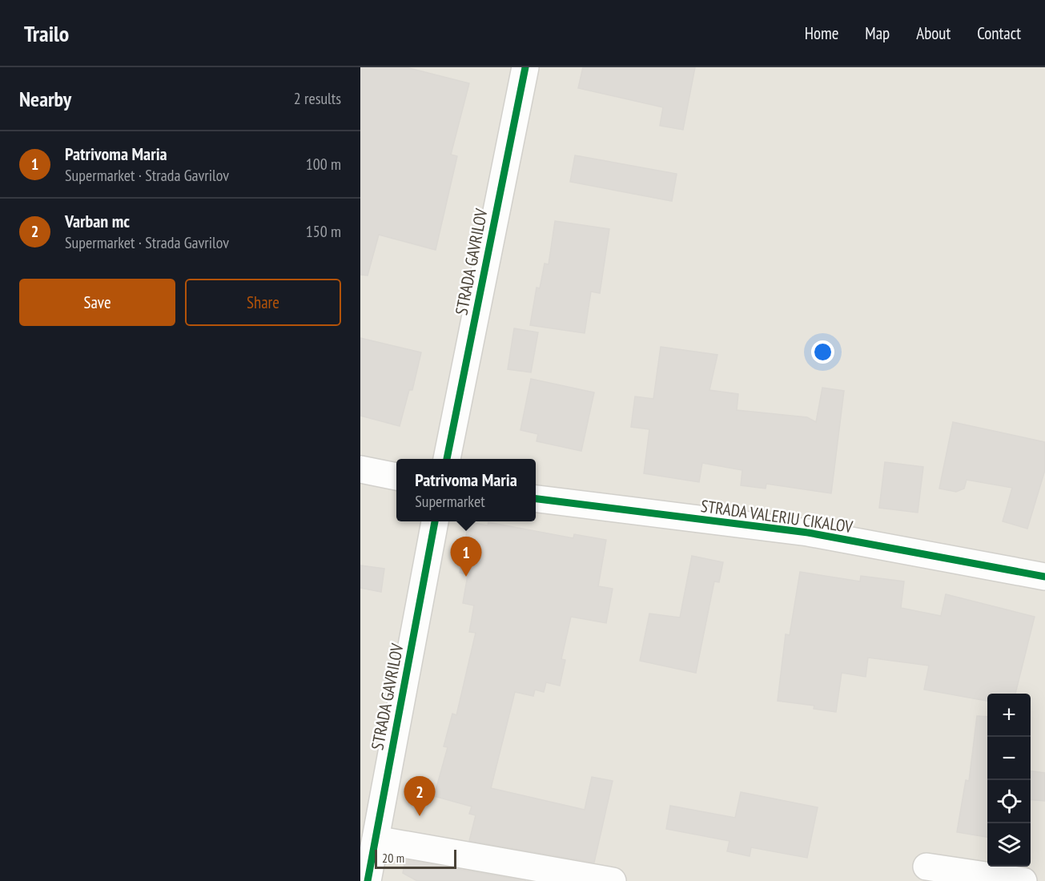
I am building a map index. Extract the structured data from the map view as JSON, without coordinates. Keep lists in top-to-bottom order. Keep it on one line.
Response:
{"streets":{"street":["STRADA GAVRILOV","STRADA VALERIU CIKALOV"]},"scale_bar":"20 m","page":{"header":"Trailo","nav":["Home","Map","About","Contact"],"heading":["Nearby","2 results"],"list":[{"mark":"1","name":"Patrivoma Maria","note":"Supermarket · Strada Gavrilov","value":"100 m"},{"mark":"2","name":"Varban mc","note":"Supermarket · Strada Gavrilov","value":"150 m"}],"buttons":["Save","Share"],"popup":["Patrivoma Maria","Supermarket"],"pins":["1","2"],"map_buttons":["+","−"],"scale":"20 m"}}
